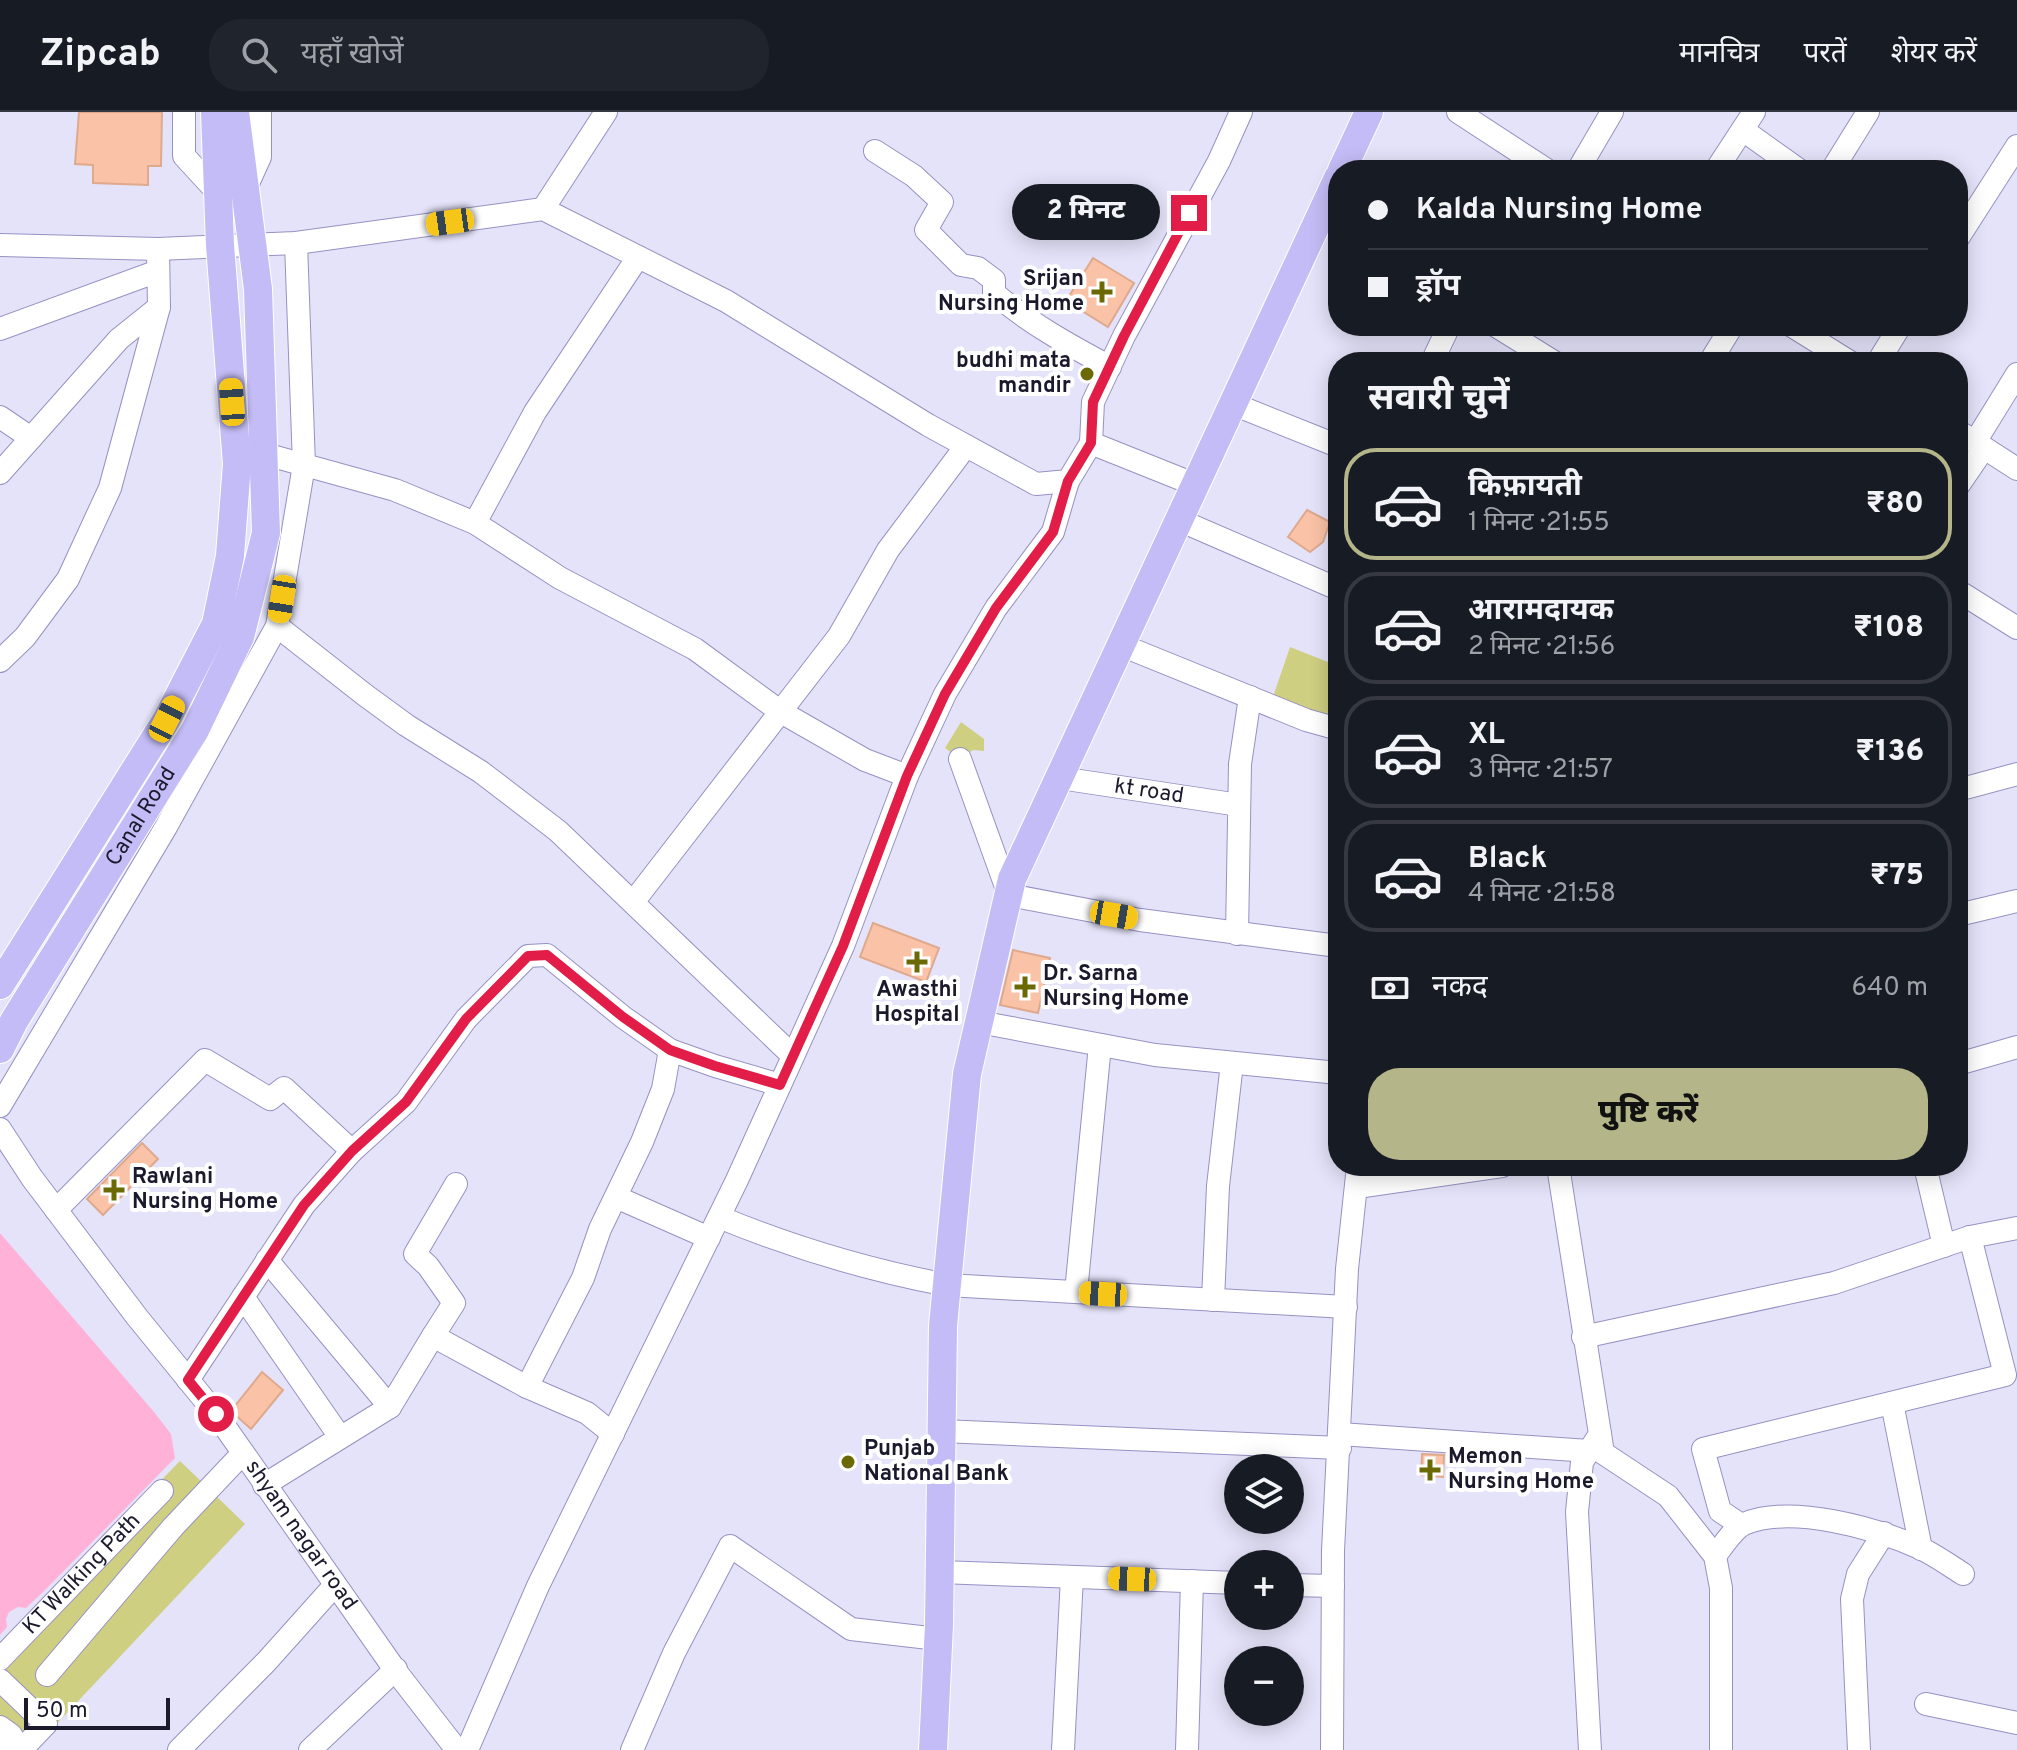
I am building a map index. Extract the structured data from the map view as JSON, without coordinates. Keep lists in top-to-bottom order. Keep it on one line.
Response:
{"streets":{"main road":["Canal Road"],"street":["kt road","shyam nagar road","KT Walking Path"]},"places":{"health":["Srijan Nursing Home","Awasthi Hospital","Dr. Sarna Nursing Home","Rawlani Nursing Home","Memon Nursing Home"],"other":["budhi mata mandir","Punjab National Bank"]},"scale_bar":"50 m","page":{"header":"Zipcab","search":"यहाँ खोजें","nav":["मानचित्र","परतें","शेयर करें"],"banner":["Kalda Nursing Home","ड्रॉप"],"bubble":"2 मिनट","heading":"सवारी चुनें","list":[{"name":"किफ़ायती","note":"1 मिनट · 21:55","value":"₹80"},{"name":"आरामदायक","note":"2 मिनट · 21:56","value":"₹108"},{"name":"XL","note":"3 मिनट · 21:57","value":"₹136"},{"name":"Black","note":"4 मिनट · 21:58","value":"₹75"}],"pay":["नकद","640 m"],"buttons":"पुष्टि करें","map_buttons":["+","−"],"scale":"50 m"}}
